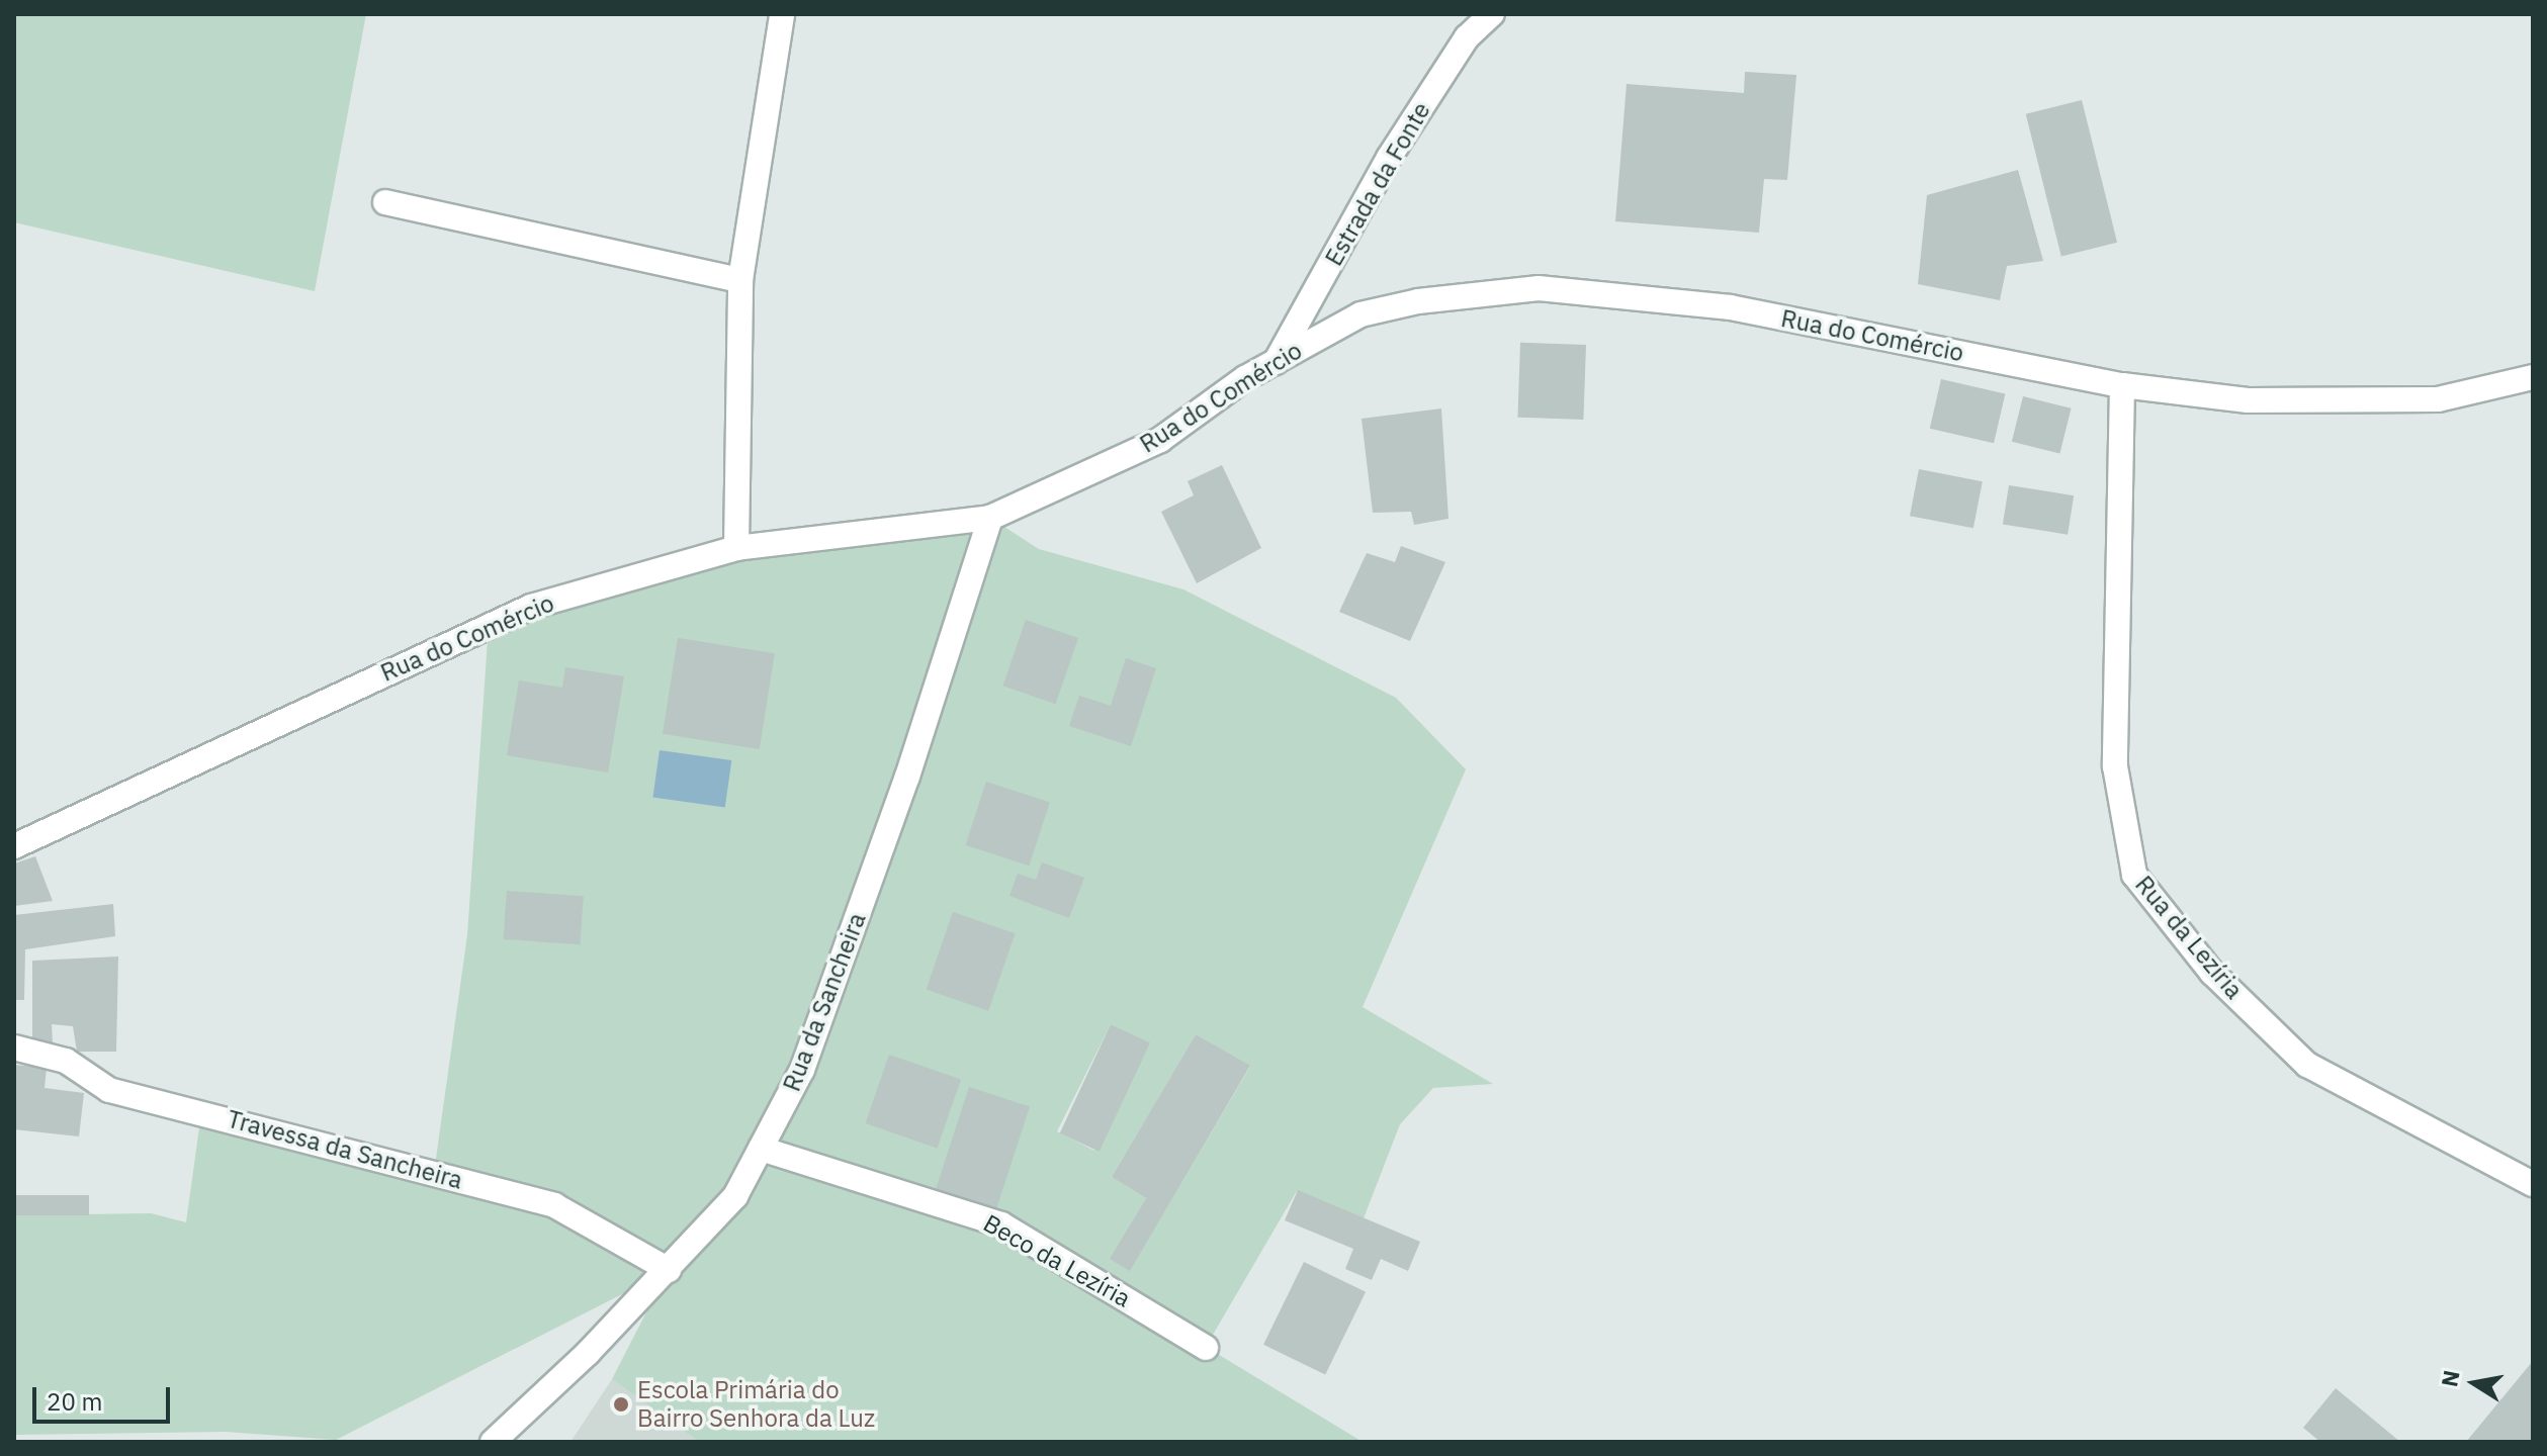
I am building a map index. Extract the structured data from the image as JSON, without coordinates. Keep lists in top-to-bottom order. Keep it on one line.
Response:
{"streets":{"street":["Estrada da Fonte","Rua do Comércio","Rua da Lezíria","Rua da Sancheira","Travessa da Sancheira","Beco da Lezíria"]},"crossings":[["Estrada da Fonte","Rua do Comércio"],["Rua do Comércio","Rua da Lezíria"],["Rua do Comércio","Rua da Sancheira"],["Rua da Sancheira","Travessa da Sancheira"],["Rua da Sancheira","Beco da Lezíria"]],"places":["Escola Primária do Bairro Senhora da Luz"],"scale_bar":"20 m","north":"left"}
